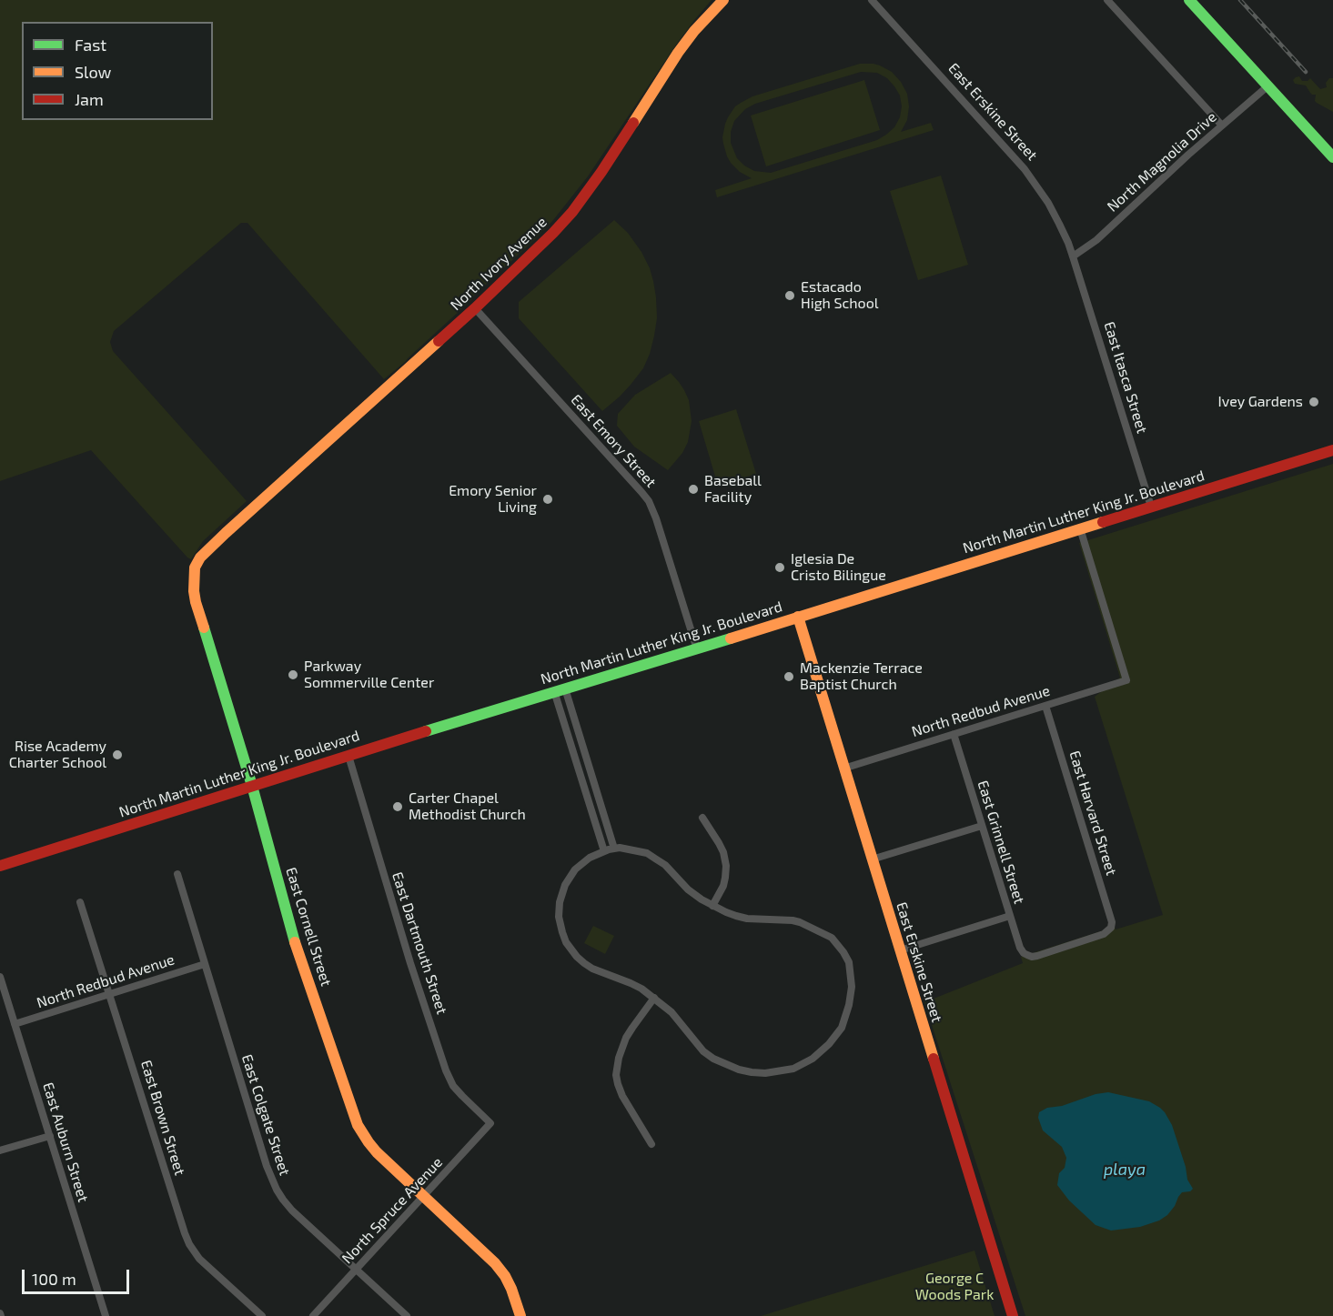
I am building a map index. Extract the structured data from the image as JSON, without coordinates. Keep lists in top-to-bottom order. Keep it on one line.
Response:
{"streets":{"street":["East Erskine Street","North Magnolia Drive","North Ivory Avenue","East Itasca Street","East Emory Street","North Martin Luther King Jr. Boulevard","North Redbud Avenue","East Harvard Street","East Grinnell Street","East Cornell Street","East Dartmouth Street","East Colgate Street","East Brown Street","East Auburn Street","North Spruce Avenue"]},"crossings":[["East Erskine Street","North Magnolia Drive"],["East Erskine Street","East Itasca Street"],["East Erskine Street","North Martin Luther King Jr. Boulevard"],["East Erskine Street","North Redbud Avenue"],["North Magnolia Drive","East Itasca Street"],["North Ivory Avenue","East Emory Street"],["North Ivory Avenue","East Cornell Street"],["East Itasca Street","North Martin Luther King Jr. Boulevard"],["East Emory Street","North Martin Luther King Jr. Boulevard"],["North Martin Luther King Jr. Boulevard","North Redbud Avenue"],["North Martin Luther King Jr. Boulevard","East Cornell Street"],["North Martin Luther King Jr. Boulevard","East Dartmouth Street"],["North Redbud Avenue","East Harvard Street"],["North Redbud Avenue","East Grinnell Street"],["North Redbud Avenue","East Colgate Street"],["North Redbud Avenue","East Brown Street"],["North Redbud Avenue","East Auburn Street"],["East Harvard Street","East Grinnell Street"],["East Cornell Street","North Spruce Avenue"],["East Dartmouth Street","North Spruce Avenue"],["East Colgate Street","North Spruce Avenue"]],"water":["playa"],"parks":["George C Woods Park"],"places":["Estacado High School","Ivey Gardens","Baseball Facility","Emory Senior Living","Iglesia De Cristo Bilingue","Parkway Sommerville Center","Mackenzie Terrace Baptist Church","Rise Academy Charter School","Carter Chapel Methodist Church"],"legend":["Fast","Slow","Jam"],"scale_bar":"100 m"}
